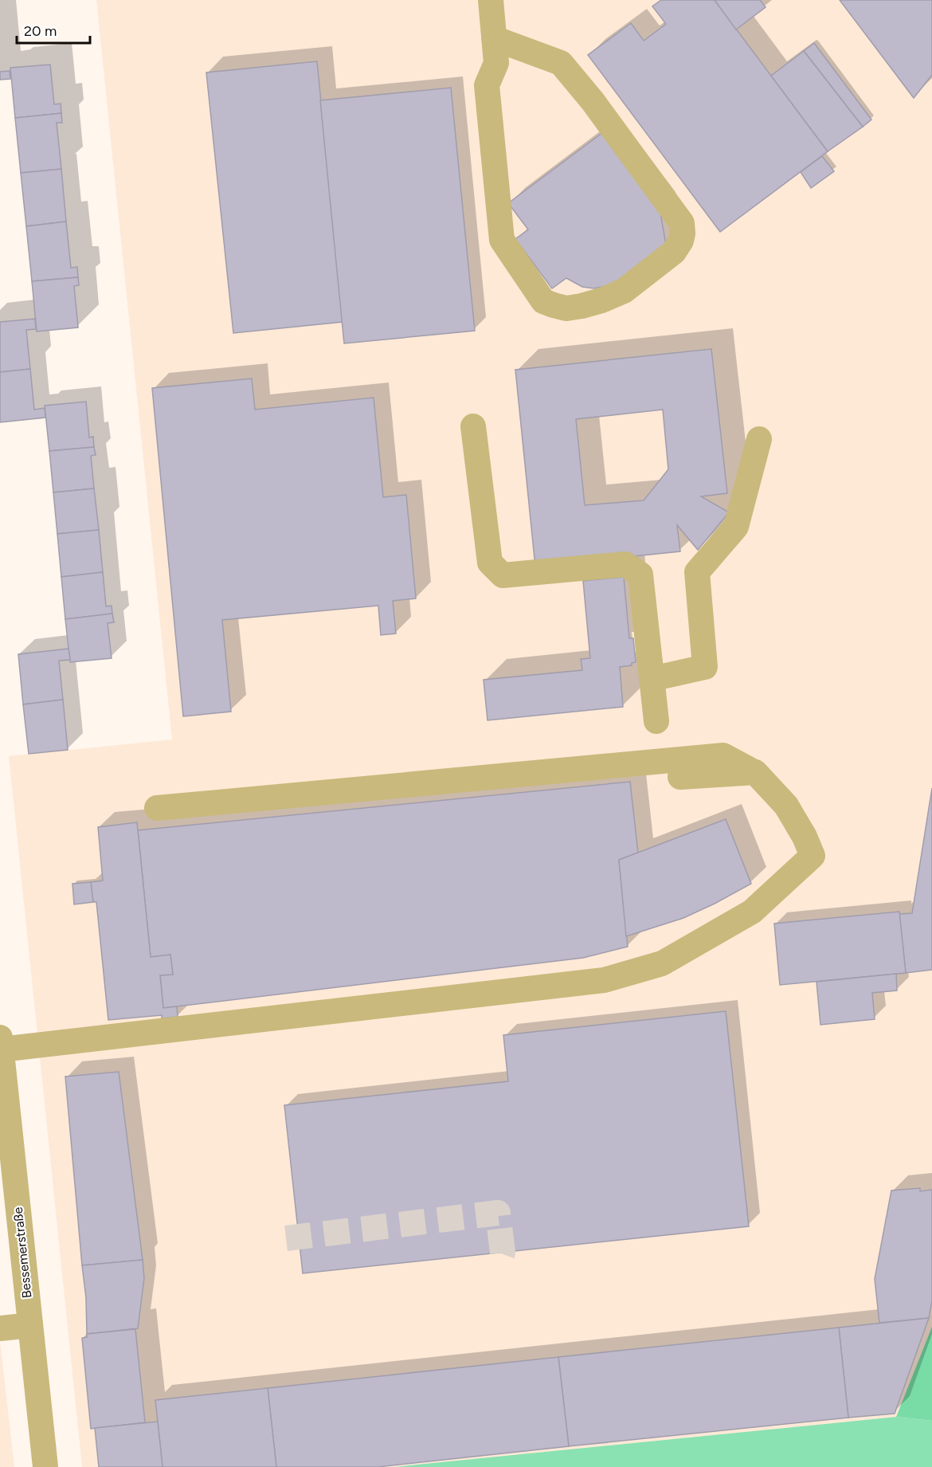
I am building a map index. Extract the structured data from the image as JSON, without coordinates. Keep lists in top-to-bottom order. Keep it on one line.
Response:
{"streets":{"street":["Bessemerstraße"]},"scale_bar":"20 m"}
